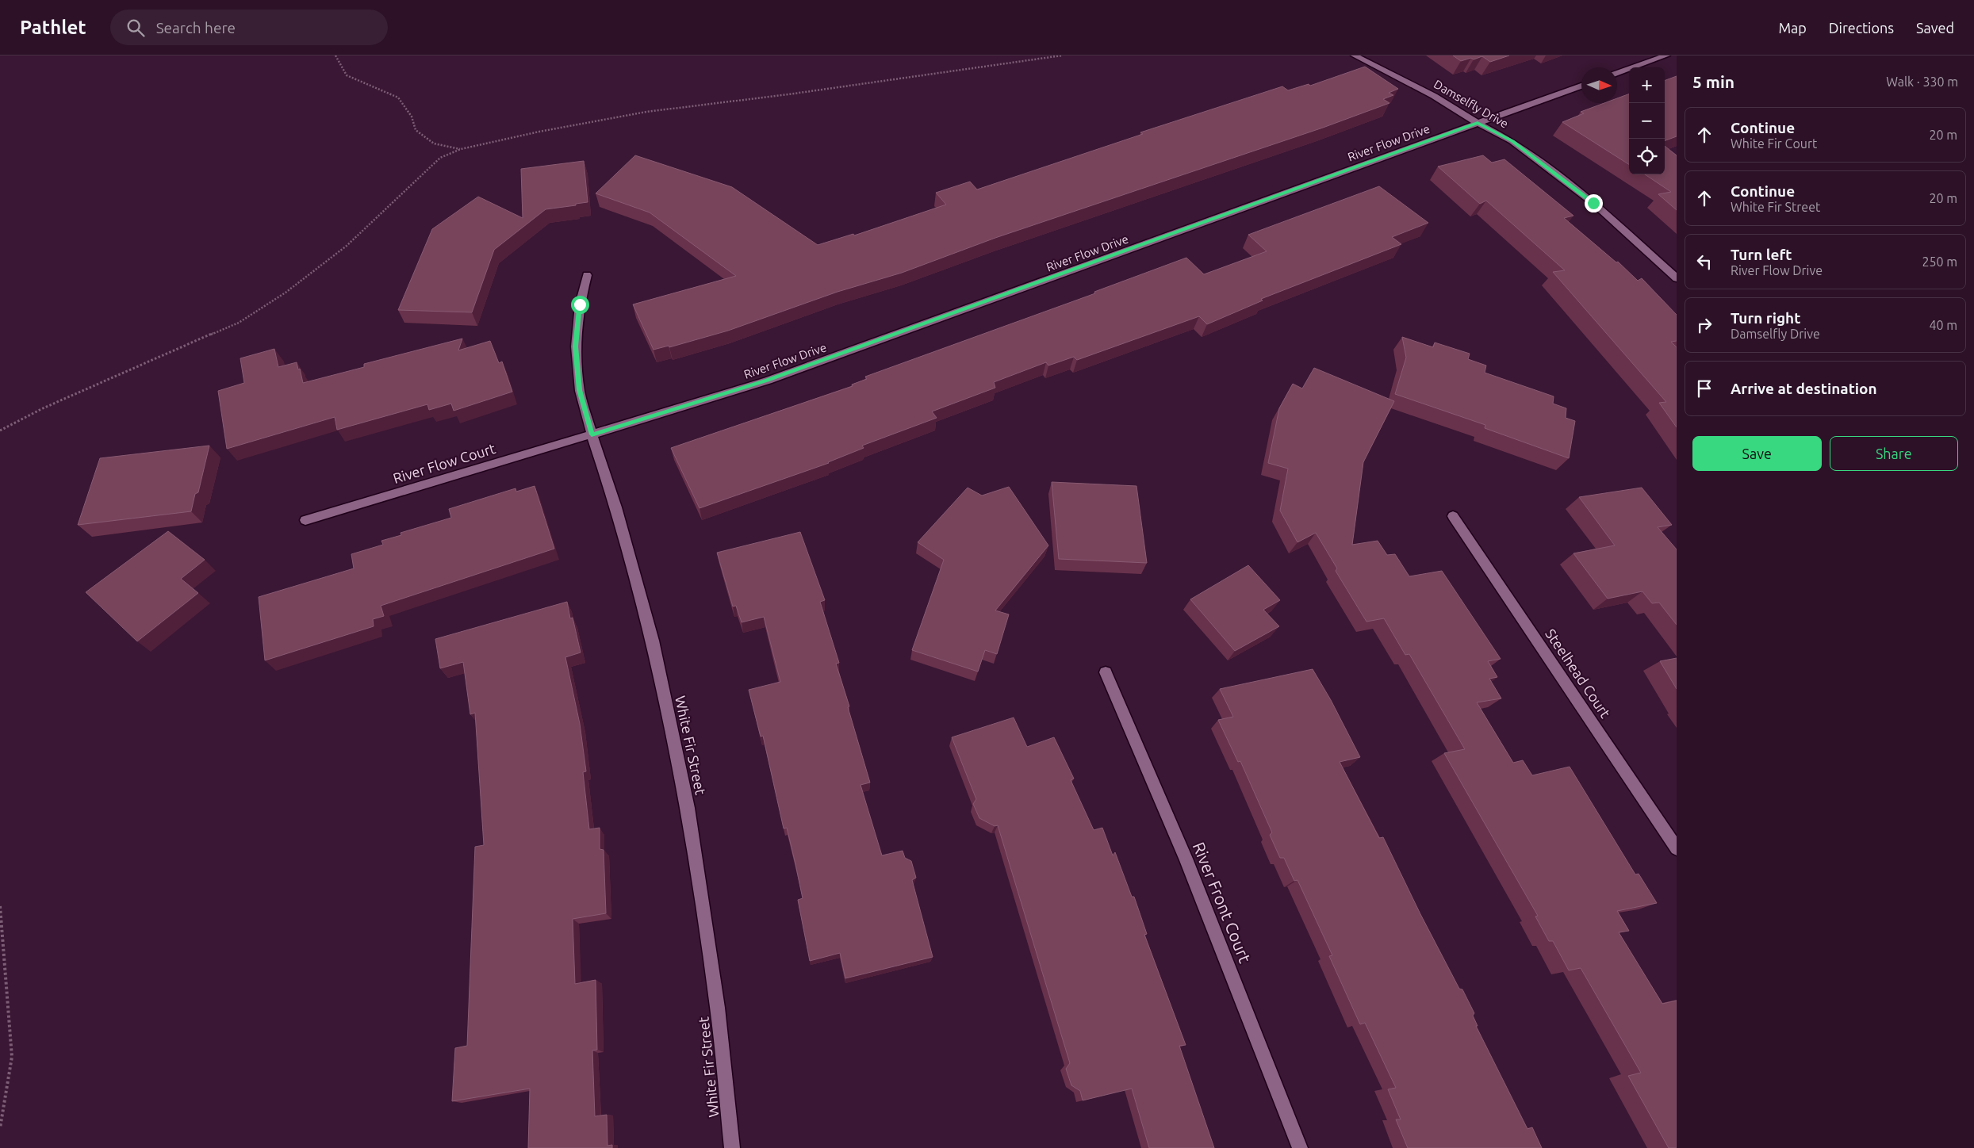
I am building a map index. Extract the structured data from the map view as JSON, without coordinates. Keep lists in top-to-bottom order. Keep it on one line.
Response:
{"streets":{"street":["Damselfly Drive","River Flow Drive","River Flow Court","Steelhead Court","White Fir Street","River Front Court"]},"crossings":[["Damselfly Drive","River Flow Drive"],["River Flow Drive","River Flow Court"],["River Flow Drive","White Fir Street"],["River Flow Court","White Fir Street"]],"north":"right","page":{"header":"Pathlet","search":"Search here","nav":["Map","Directions","Saved"],"heading":["5 min","Walk · 330 m"],"map_buttons":["+","−"],"list":[["Continue","White Fir Court","20 m"],["Continue","White Fir Street","20 m"],["Turn left","River Flow Drive","250 m"],["Turn right","Damselfly Drive","40 m"],"Arrive at destination"],"buttons":["Save","Share"]}}
